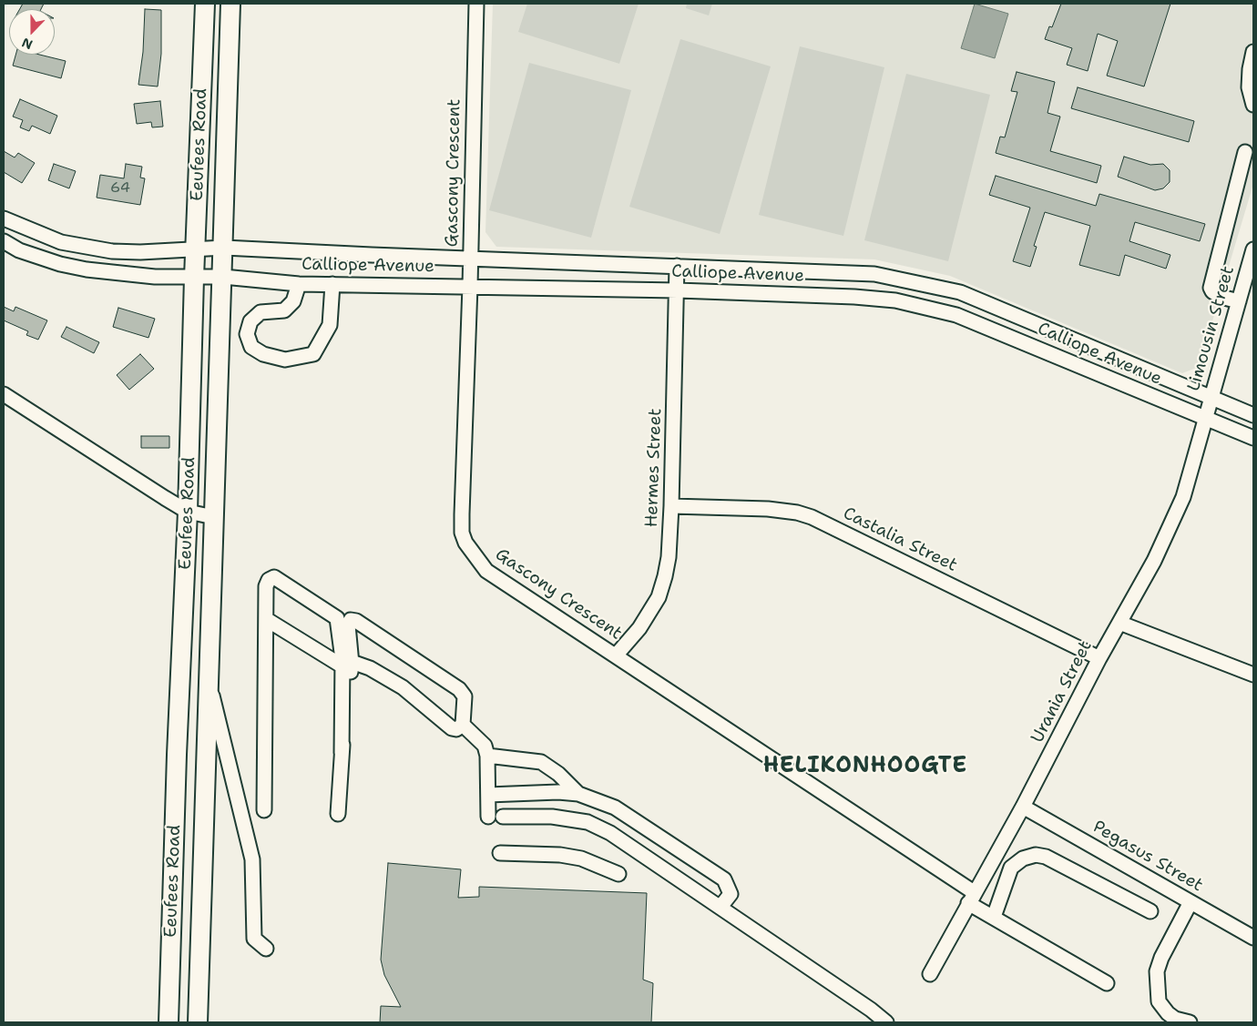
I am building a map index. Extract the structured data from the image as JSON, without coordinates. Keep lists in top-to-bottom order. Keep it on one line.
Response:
{"streets":{"main road":["Eeufees Road"],"street":["Gascony Crescent","Calliope Avenue","Limousin Street","Hermes Street","Castalia Street","Urania Street","Pegasus Street"]},"crossings":[["Eeufees Road","Calliope Avenue"],["Gascony Crescent","Calliope Avenue"],["Gascony Crescent","Hermes Street"],["Gascony Crescent","Urania Street"],["Calliope Avenue","Limousin Street"],["Calliope Avenue","Hermes Street"],["Calliope Avenue","Urania Street"],["Limousin Street","Urania Street"],["Hermes Street","Castalia Street"],["Castalia Street","Urania Street"],["Urania Street","Pegasus Street"]],"districts":["HELIKONHOOGTE"],"house_numbers":["64"],"north":"bottom"}
